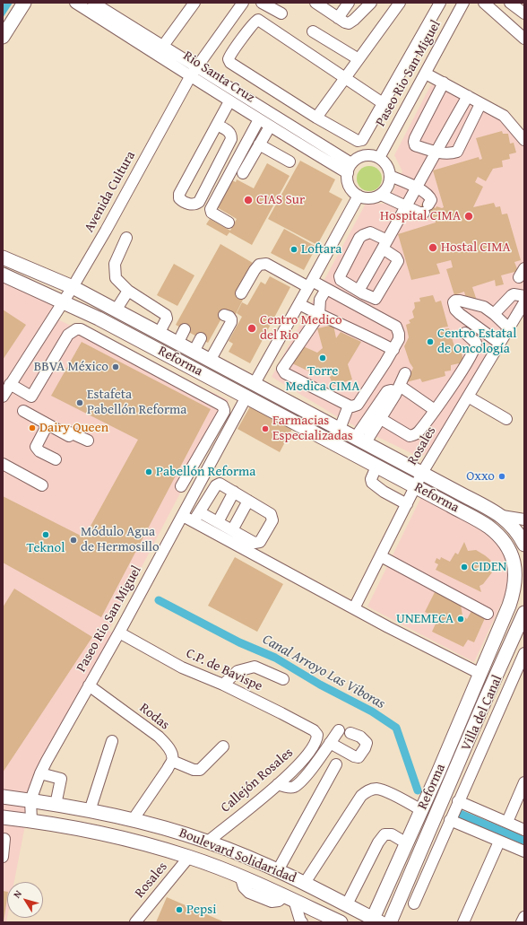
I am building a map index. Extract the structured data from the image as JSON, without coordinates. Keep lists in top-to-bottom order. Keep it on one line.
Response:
{"streets":{"main road":["Reforma","Boulevard Solidaridad"],"street":["Paseo Rio San Miguel","Rio Santa Cruz","Avenida Cultura","Rosales","C.P. de Bavispe","Villa del Canal","Rodas","Callejón Rosales"]},"crossings":[["Paseo Rio San Miguel","Rio Santa Cruz"],["Paseo Rio San Miguel","Reforma"],["Paseo Rio San Miguel","C.P. de Bavispe"],["Paseo Rio San Miguel","Rodas"],["Paseo Rio San Miguel","Boulevard Solidaridad"],["Rio Santa Cruz","Avenida Cultura"],["Avenida Cultura","Reforma"],["Reforma","Rosales"],["Reforma","Boulevard Solidaridad"],["Rosales","Boulevard Solidaridad"],["C.P. de Bavispe","Callejón Rosales"],["Callejón Rosales","Boulevard Solidaridad"]],"water":["Canal Arroyo Las Viboras"],"places":["CIAS Sur","Hospital CIMA","Hostal CIMA","Loftara","Centro Medico del Rio","Centro Estatal de Oncología","Torre Medica CIMA","BBVA México","Estafeta Pabellón Reforma","Dairy Queen","Farmacias Especializadas","Pabellón Reforma","Oxxo","Teknol","Módulo Agua de Hermosillo","CIDEN","UNEMECA","Pepsi"],"north":"top left"}
